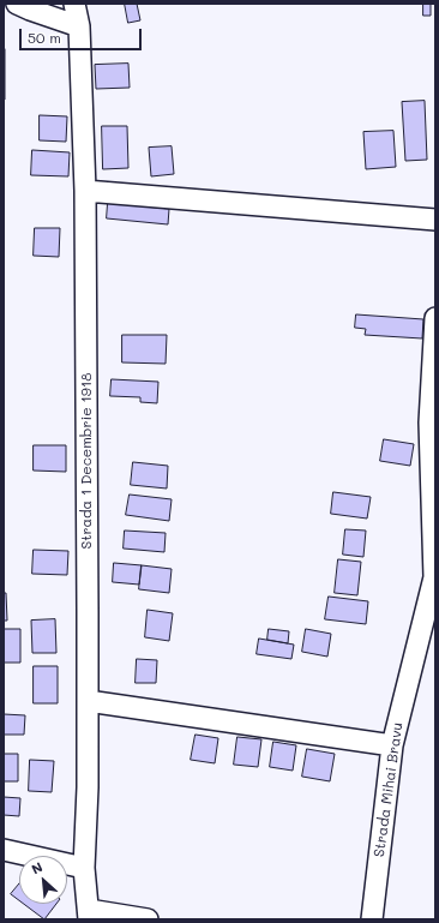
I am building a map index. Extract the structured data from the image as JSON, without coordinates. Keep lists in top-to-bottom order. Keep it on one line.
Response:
{"streets":{"street":["Strada 1 Decembrie 1918","Strada Mihai Bravu"]},"scale_bar":"50 m","north":"top left"}
